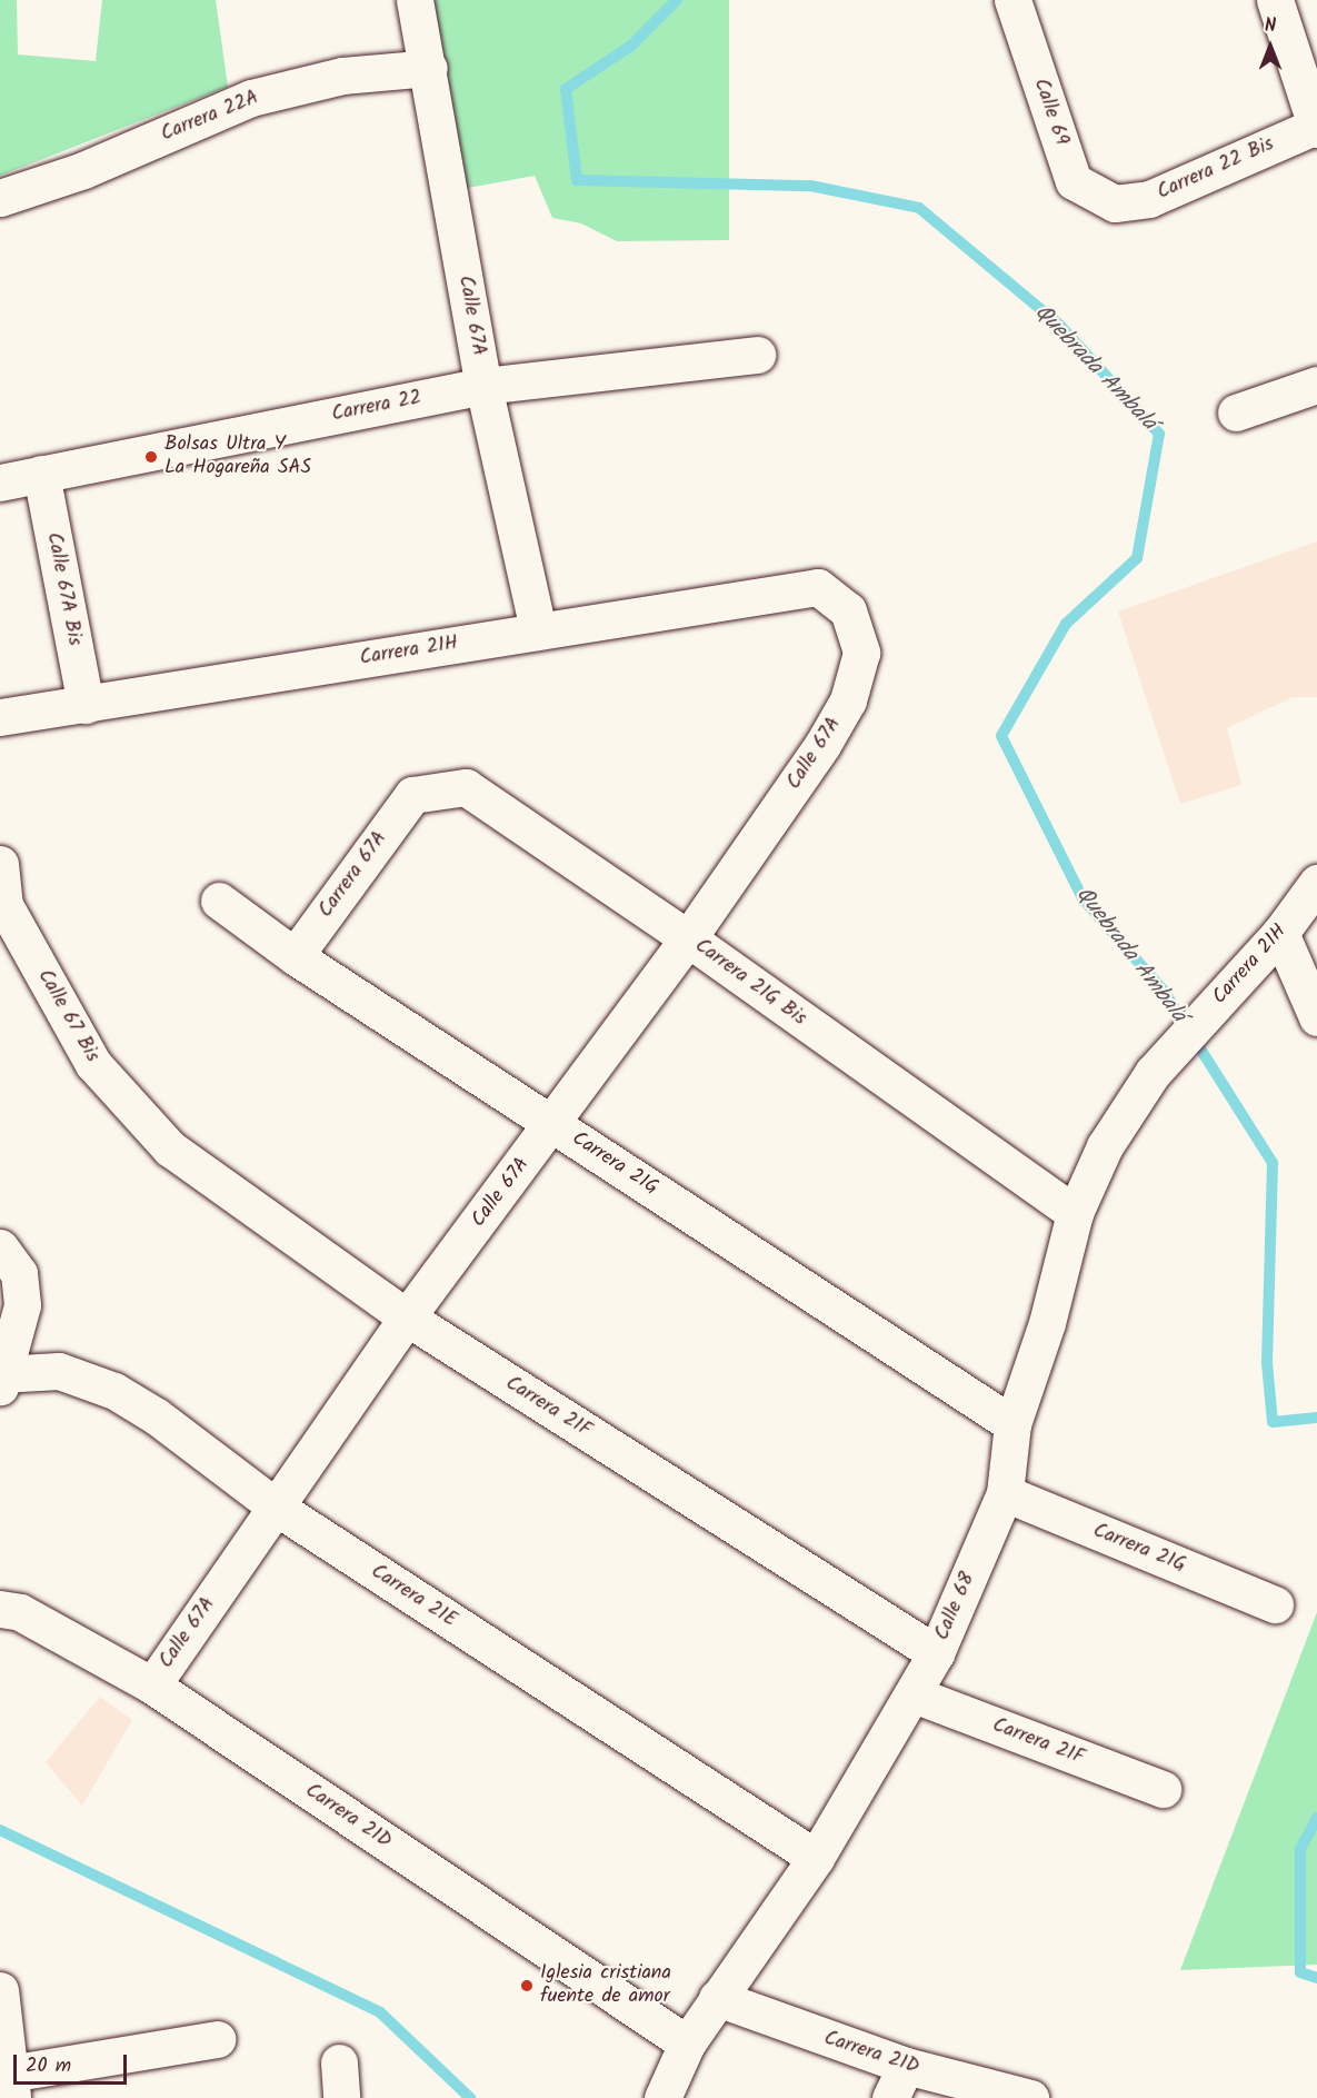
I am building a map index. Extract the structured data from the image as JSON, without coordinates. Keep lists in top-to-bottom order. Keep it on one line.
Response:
{"streets":{"street":["Calle 69","Carrera 22A","Carrera 22 Bis","Calle 67A","Carrera 22","Calle 67A Bis","Carrera 21H","Carrera 67A","Carrera 21G Bis","Calle 67 Bis","Carrera 21G","Carrera 21F","Carrera 21E","Calle 68","Carrera 21D"]},"crossings":[["Calle 69","Carrera 22 Bis"],["Carrera 22A","Calle 67A"],["Calle 67A","Carrera 22"],["Calle 67A","Carrera 21H"],["Calle 67A","Carrera 21G Bis"],["Calle 67A","Carrera 21G"],["Calle 67A","Carrera 21F"],["Calle 67A","Carrera 21E"],["Calle 67A","Carrera 21D"],["Carrera 22","Calle 67A Bis"],["Calle 67A Bis","Carrera 21H"],["Carrera 21H","Calle 68"],["Carrera 67A","Carrera 21G Bis"],["Carrera 67A","Carrera 21G"],["Carrera 21G Bis","Calle 68"],["Calle 67 Bis","Carrera 21F"],["Carrera 21G","Calle 68"],["Carrera 21F","Calle 68"],["Carrera 21E","Calle 68"],["Calle 68","Carrera 21D"]],"water":["Quebrada Ambalá"],"places":["Bolsas Ultra Y La Hogareña SAS","Iglesia cristiana fuente de amor"],"scale_bar":"20 m","north":"top"}
